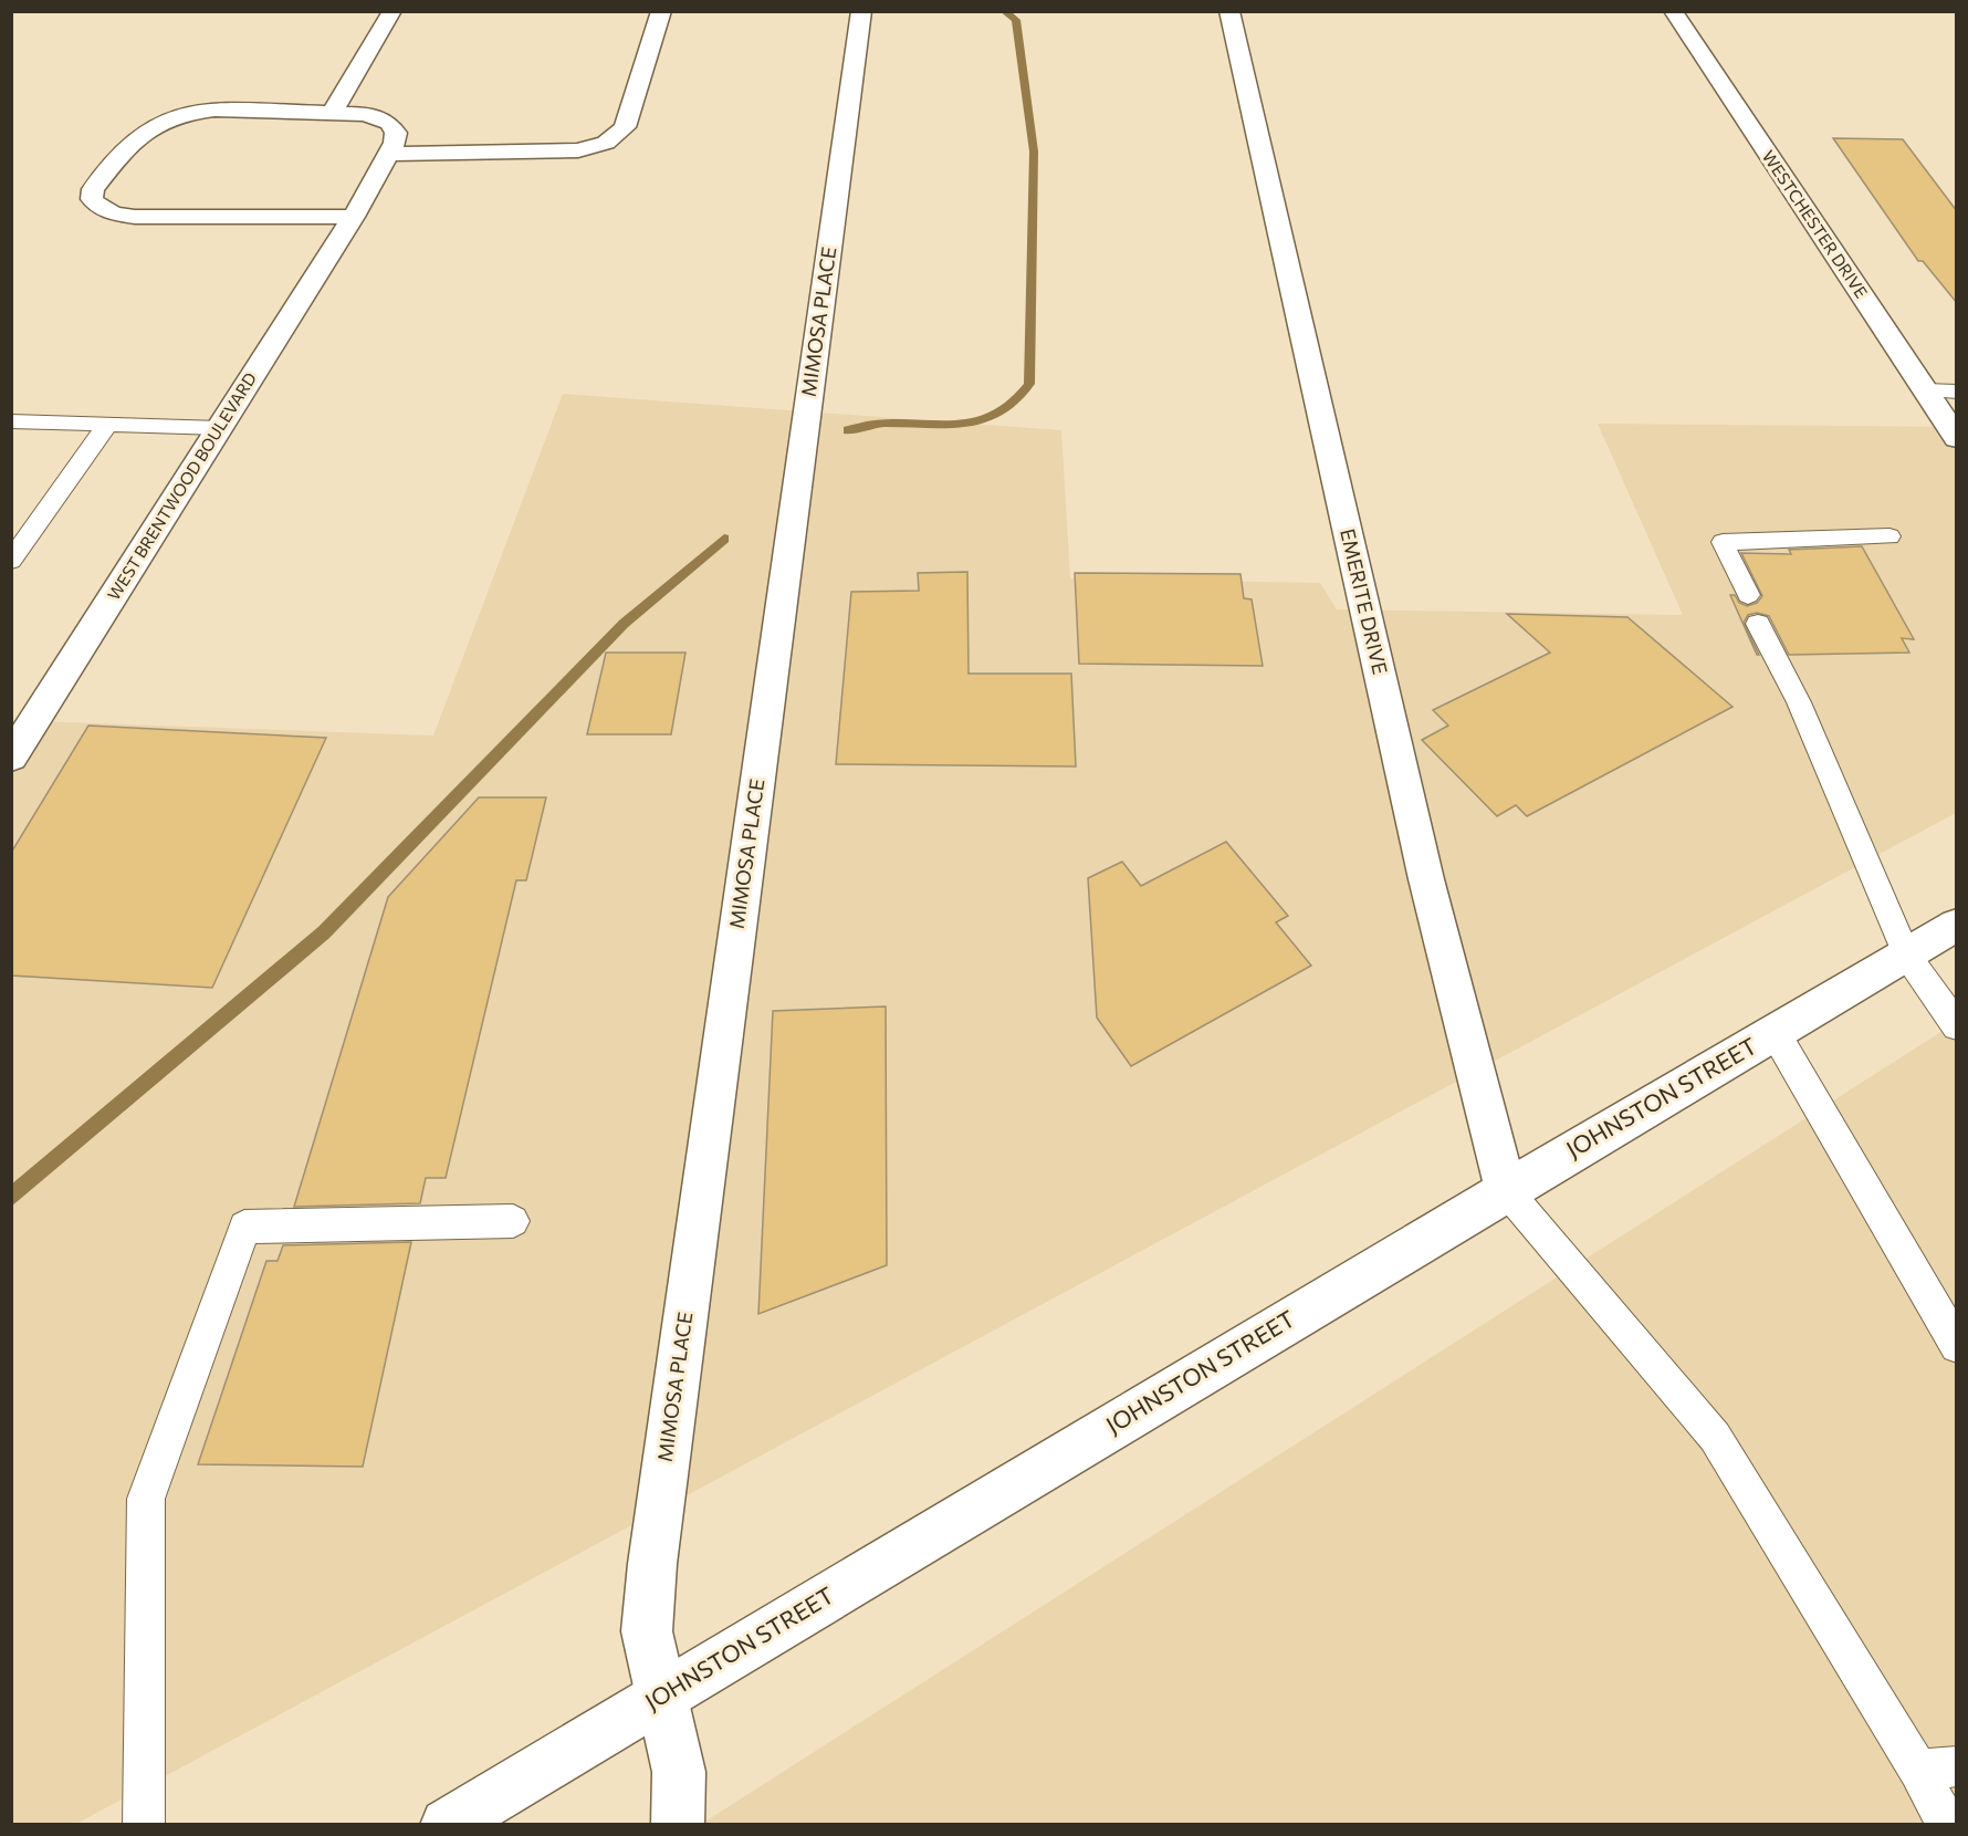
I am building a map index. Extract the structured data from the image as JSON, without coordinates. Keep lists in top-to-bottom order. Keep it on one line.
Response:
{"streets":{"street":["WESTCHESTER DRIVE","MIMOSA PLACE","WEST BRENTWOOD BOULEVARD","EMERITE DRIVE","JOHNSTON STREET"]},"crossings":[["MIMOSA PLACE","JOHNSTON STREET"],["EMERITE DRIVE","JOHNSTON STREET"]]}
